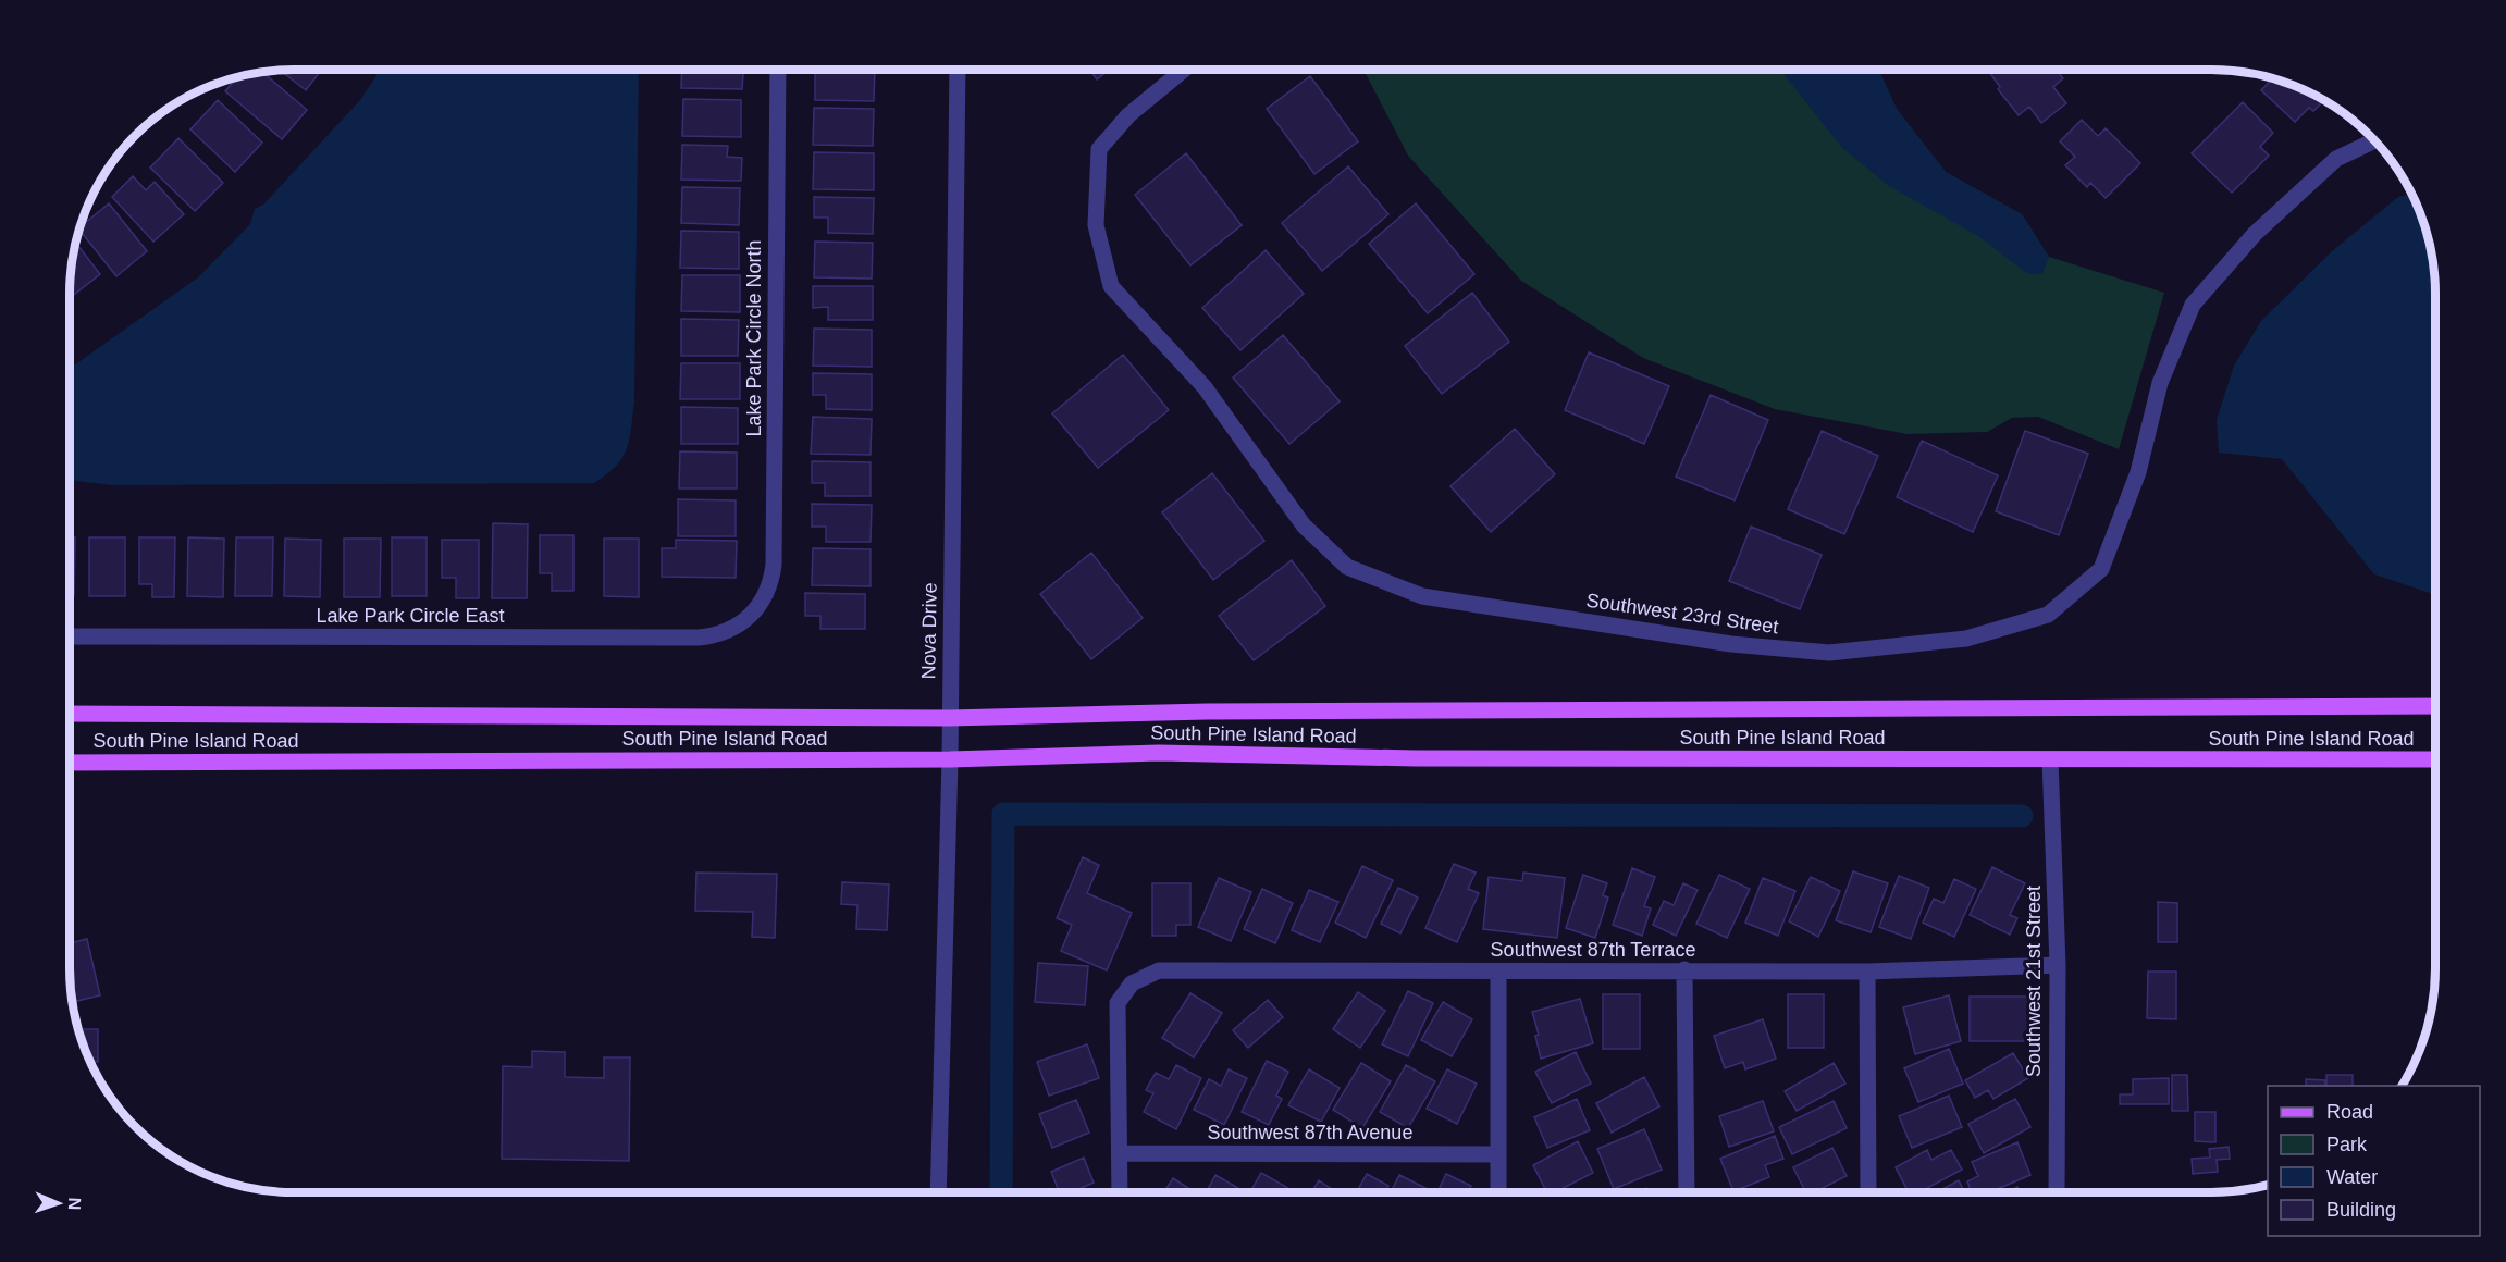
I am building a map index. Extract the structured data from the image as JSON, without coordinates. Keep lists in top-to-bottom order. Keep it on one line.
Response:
{"streets":{"main road":["South Pine Island Road"],"street":["Lake Park Circle North","Southwest 23rd Street","Lake Park Circle East","Nova Drive","Southwest 87th Terrace","Southwest 21st Street","Southwest 87th Avenue"]},"crossings":[["Lake Park Circle North","Lake Park Circle East"],["Nova Drive","South Pine Island Road"],["South Pine Island Road","Southwest 21st Street"],["Southwest 87th Terrace","Southwest 21st Street"],["Southwest 87th Terrace","Southwest 87th Avenue"]],"legend":["Road","Park","Water","Building"],"north":"right"}
